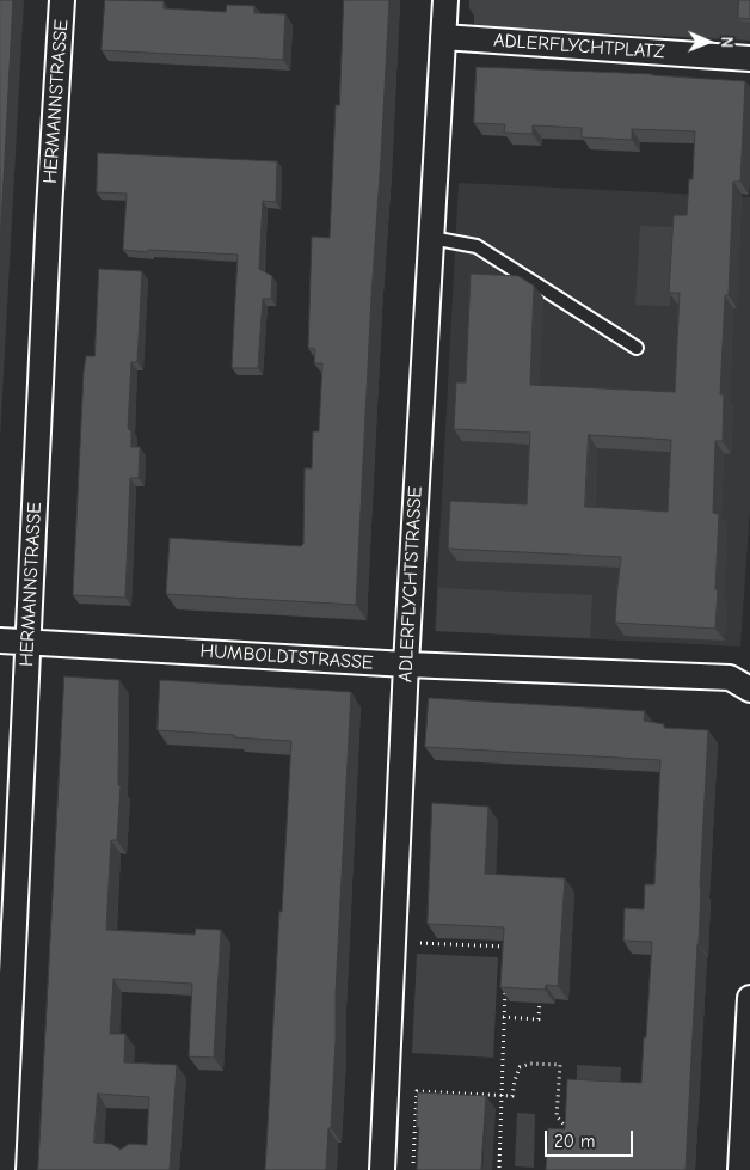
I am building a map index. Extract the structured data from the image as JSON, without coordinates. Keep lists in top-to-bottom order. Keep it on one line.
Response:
{"streets":{"street":["ADLERFLYCHTPLATZ","HERMANNSTRASSE","ADLERFLYCHTSTRASSE","HUMBOLDTSTRASSE"]},"crossings":[["ADLERFLYCHTPLATZ","ADLERFLYCHTSTRASSE"],["HERMANNSTRASSE","HUMBOLDTSTRASSE"],["ADLERFLYCHTSTRASSE","HUMBOLDTSTRASSE"]],"scale_bar":"20 m","north":"right"}
